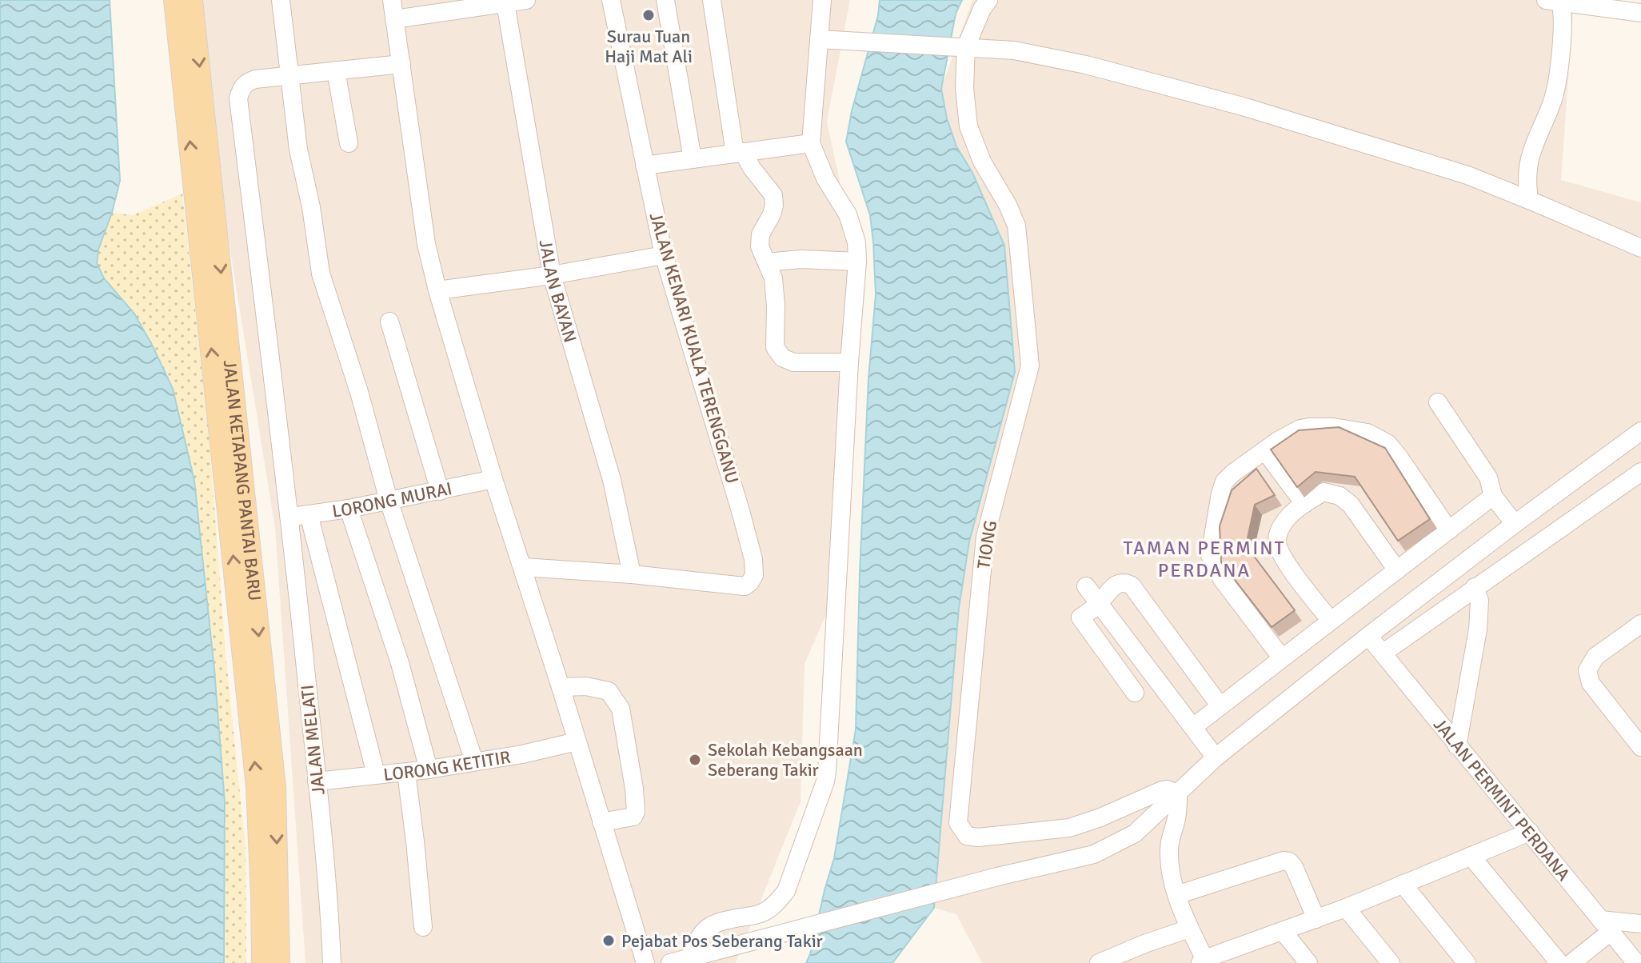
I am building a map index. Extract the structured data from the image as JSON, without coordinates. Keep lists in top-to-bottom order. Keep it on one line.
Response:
{"streets":{"main road":["JALAN KETAPANG PANTAI BARU"],"street":["JALAN BAYAN","JALAN KENARI KUALA TERENGGANU","LORONG MURAI","TIONG","JALAN MELATI","LORONG KETITIR","JALAN PERMINT PERDANA"]},"crossings":[["JALAN BAYAN","JALAN KENARI KUALA TERENGGANU"],["LORONG MURAI","JALAN MELATI"],["JALAN MELATI","LORONG KETITIR"]],"districts":["TAMAN PERMINT PERDANA"],"places":["Surau Tuan Haji Mat Ali","Sekolah Kebangsaan Seberang Takir","Pejabat Pos Seberang Takir"]}
